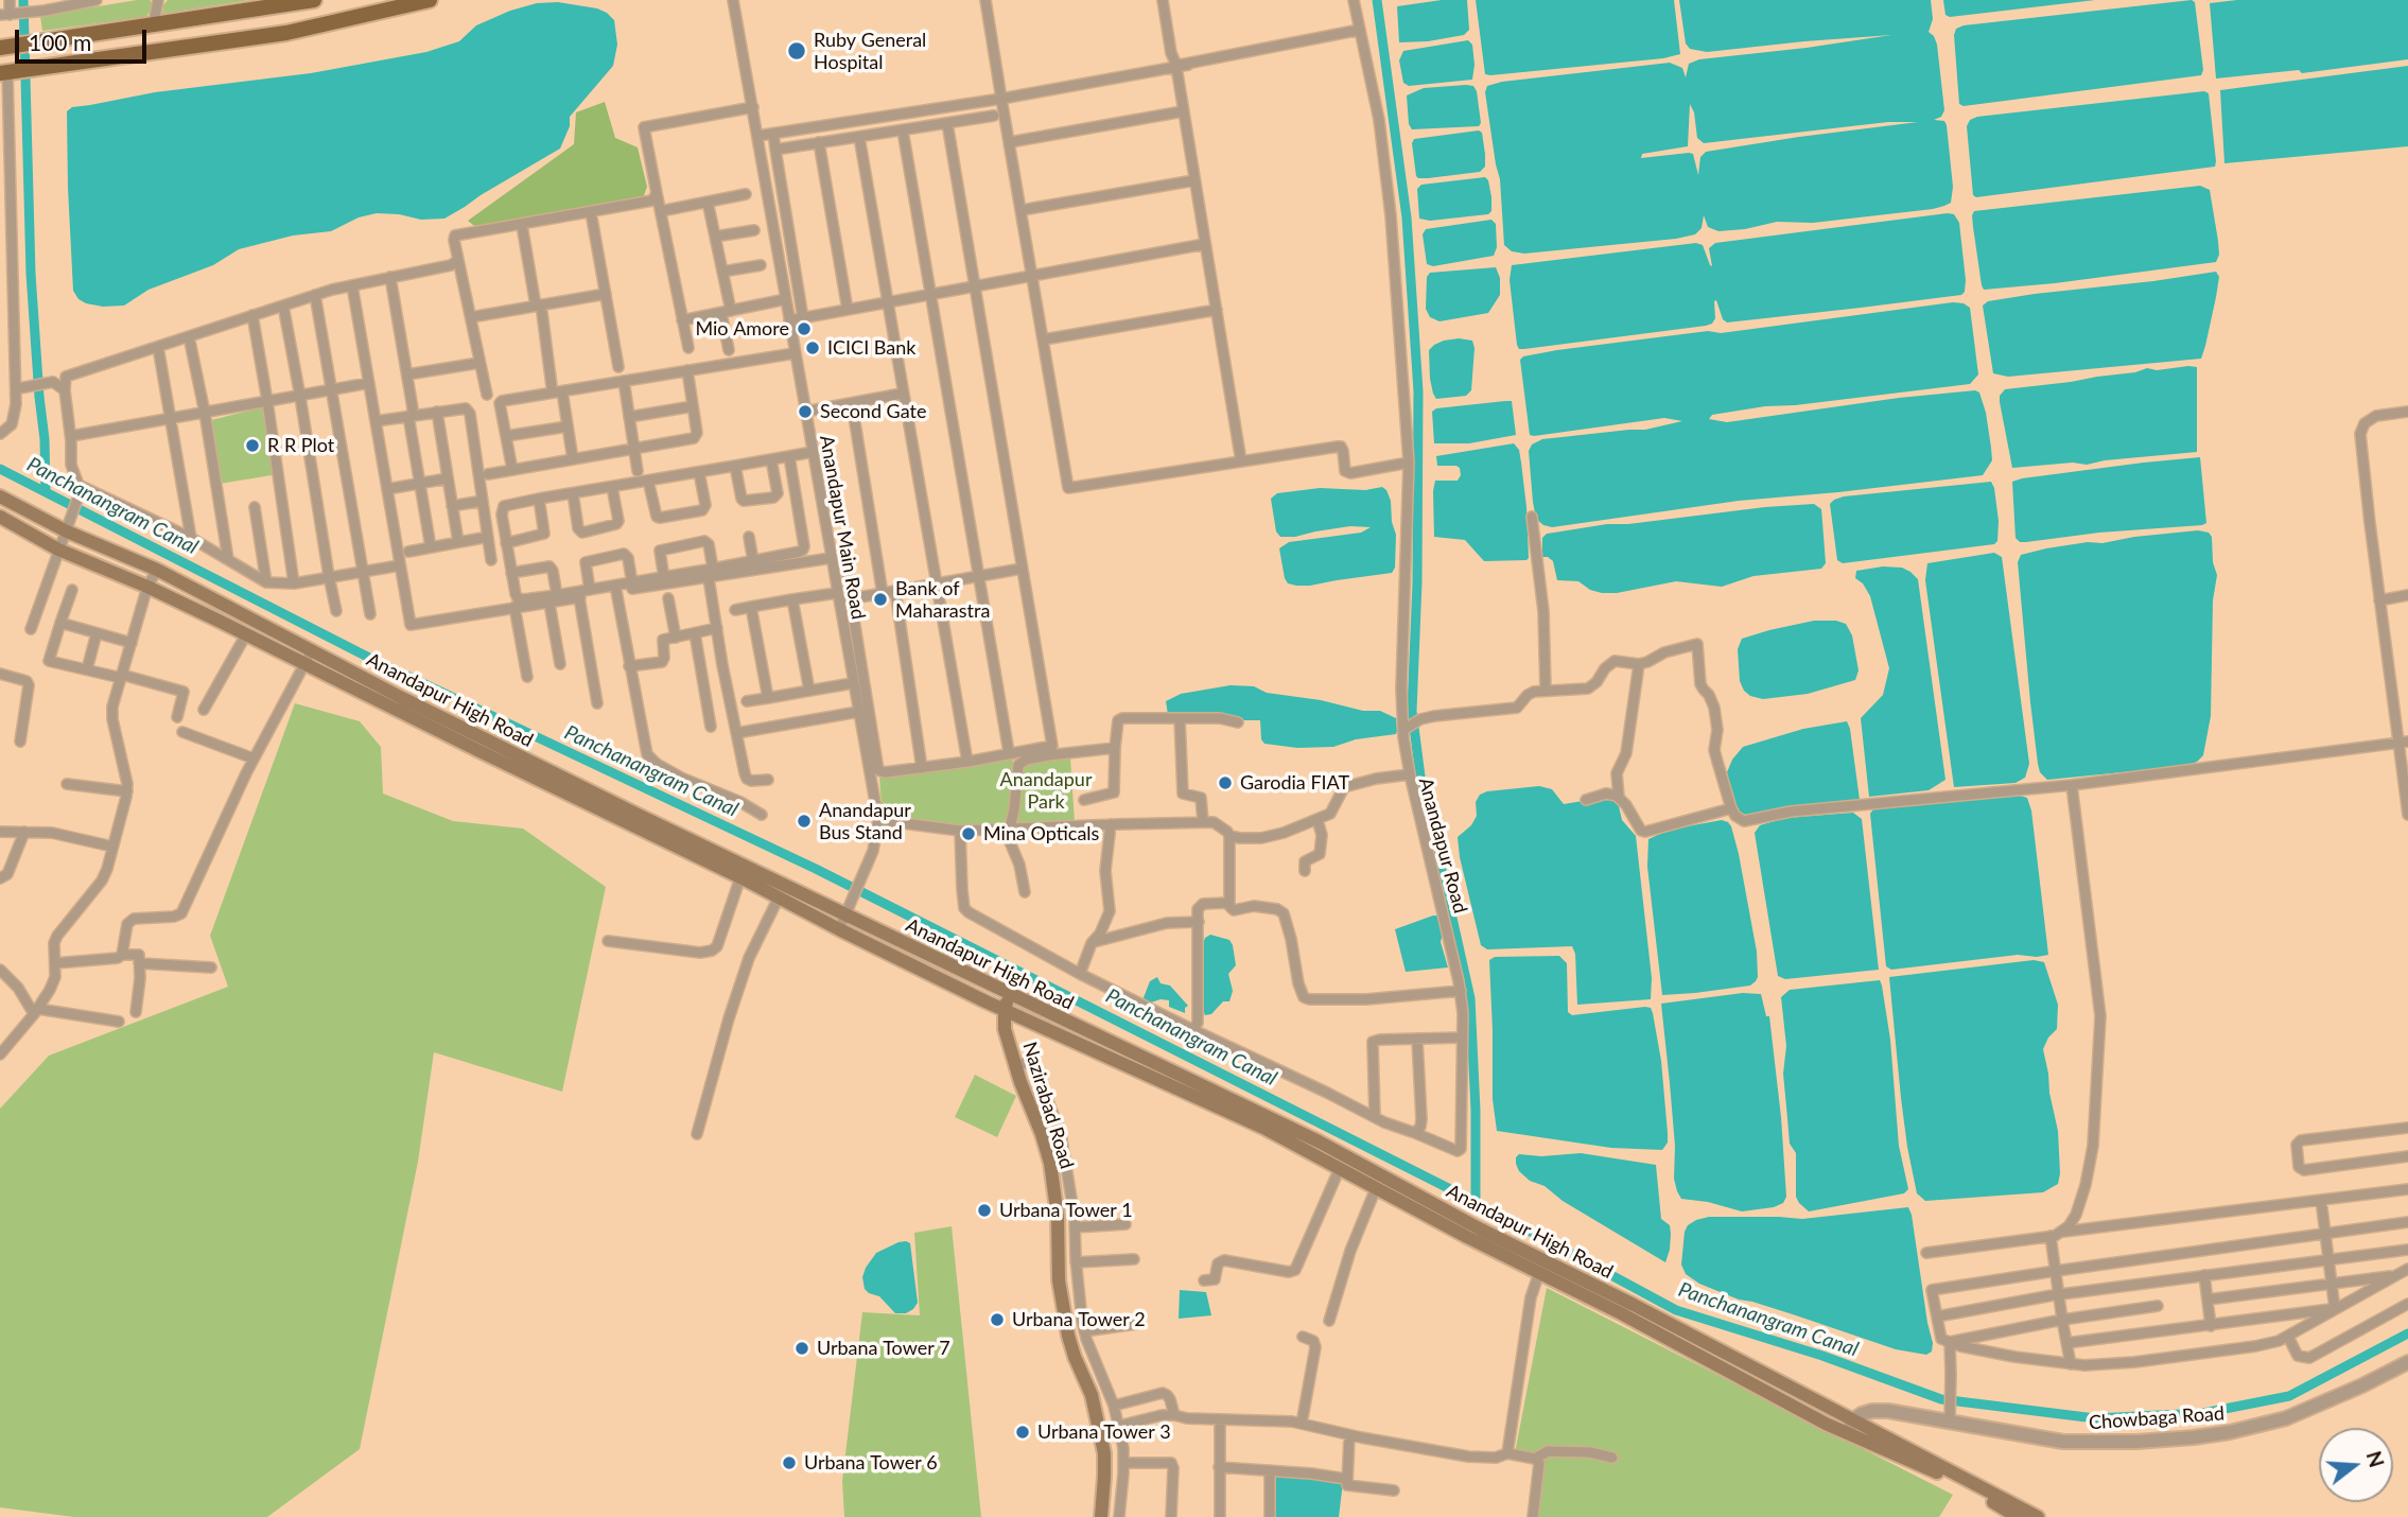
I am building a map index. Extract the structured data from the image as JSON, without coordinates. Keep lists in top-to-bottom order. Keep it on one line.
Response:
{"streets":{"main road":["Anandapur High Road","Nazirabad Road"],"street":["Anandapur Main Road","Anandapur Road","Chowbaga Road"]},"crossings":[["Anandapur Main Road","Anandapur High Road"],["Anandapur High Road","Nazirabad Road"],["Anandapur High Road","Chowbaga Road"]],"water":["Panchanangram Canal"],"parks":["Anandapur Park"],"places":["Ruby General Hospital","Mio Amore","ICICI Bank","Second Gate","R R Plot","Bank of Maharastra","Garodia FIAT","Anandapur Bus Stand","Mina Opticals","Urbana Tower 1","Urbana Tower 2","Urbana Tower 7","Urbana Tower 3","Urbana Tower 6"],"scale_bar":"100 m","north":"right"}
